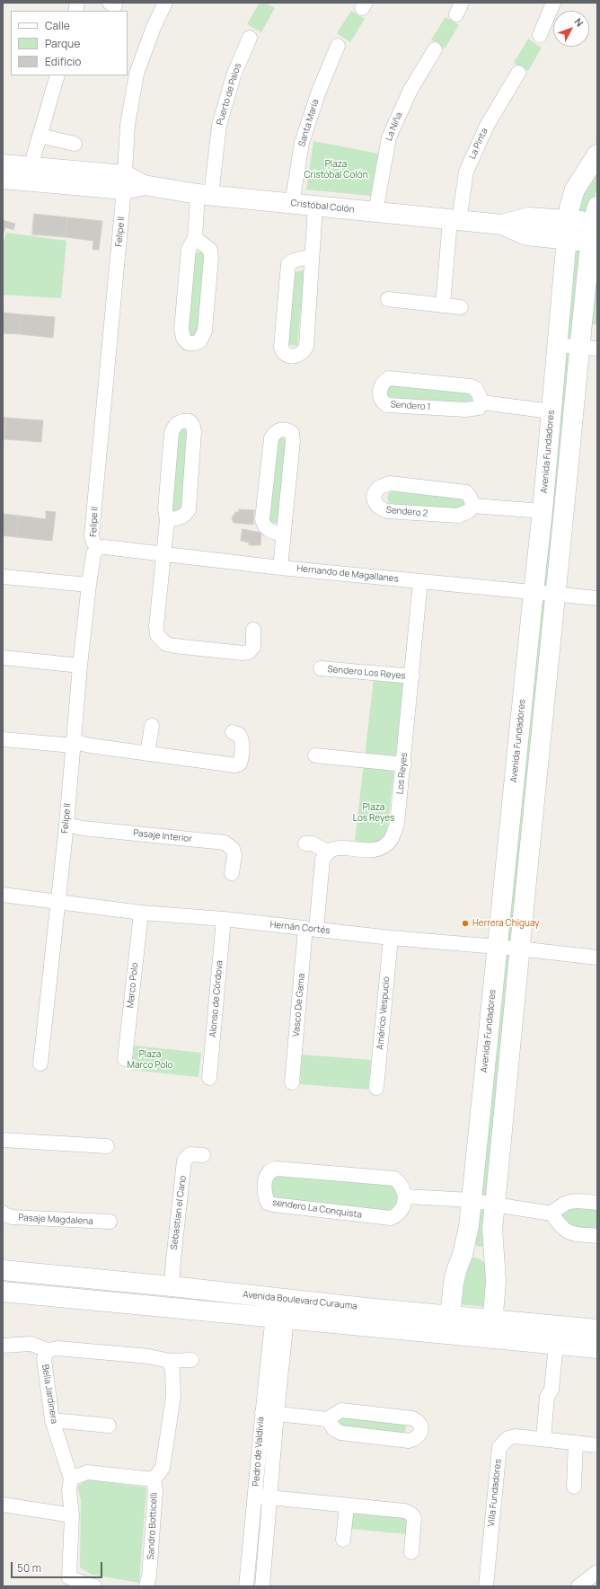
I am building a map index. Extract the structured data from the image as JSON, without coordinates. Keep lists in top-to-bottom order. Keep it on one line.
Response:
{"streets":{"street":["Puerto de Palos","Santa María","La Niña","La Pinta","Cristóbal Colón","Felipe II","Sendero 1","Avenida Fundadores","Sendero 2","Hernando de Magallanes","Sendero Los Reyes","Los Reyes","Pasaje Interior","Hernán Cortés","Marco Polo","Alonso de Córdova","Vasco De Gama","Américo Vespucio","sendero La Conquista","Sebastian el Cano","Pasaje Magdalena","Avenida Boulevard Curauma","Bella Jardinera","Pedro de Valdivia","Villa Fundadores","Sandro Botticelli"]},"crossings":[["Puerto de Palos","Cristóbal Colón"],["Santa María","Cristóbal Colón"],["La Niña","Cristóbal Colón"],["La Pinta","Cristóbal Colón"],["Cristóbal Colón","Felipe II"],["Cristóbal Colón","Avenida Fundadores"],["Felipe II","Hernando de Magallanes"],["Felipe II","Pasaje Interior"],["Felipe II","Hernán Cortés"],["Avenida Fundadores","Hernando de Magallanes"],["Avenida Fundadores","Hernán Cortés"],["Avenida Fundadores","Avenida Boulevard Curauma"],["Hernando de Magallanes","Los Reyes"],["Sendero Los Reyes","Los Reyes"],["Hernán Cortés","Marco Polo"],["Hernán Cortés","Alonso de Córdova"],["Hernán Cortés","Vasco De Gama"],["Hernán Cortés","Américo Vespucio"],["Sebastian el Cano","Avenida Boulevard Curauma"],["Avenida Boulevard Curauma","Pedro de Valdivia"],["Bella Jardinera","Sandro Botticelli"]],"parks":["Plaza Cristóbal Colón","Plaza Los Reyes","Plaza Marco Polo"],"places":["Herrera Chiguay"],"legend":["Calle","Parque","Edificio"],"scale_bar":"50 m","north":"top right"}
